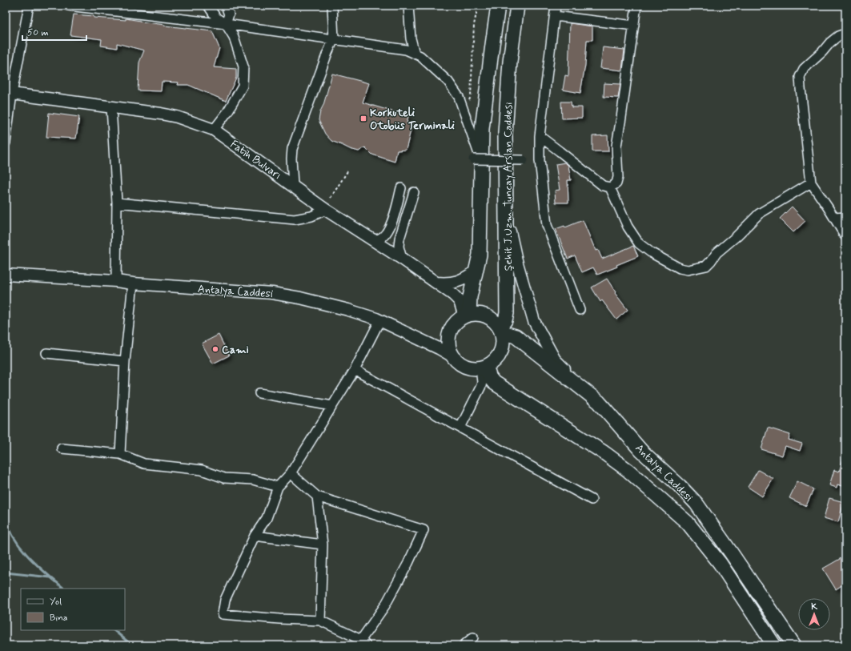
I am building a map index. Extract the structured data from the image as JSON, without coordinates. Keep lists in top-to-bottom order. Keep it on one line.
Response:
{"streets":{"highway":["Şehit J.Uzm. Tuncay Arslan Caddesi","Antalya Caddesi"],"main road":["Fatih Bulvarı"]},"crossings":[["Fatih Bulvarı","Şehit J.Uzm. Tuncay Arslan Caddesi"],["Fatih Bulvarı","Antalya Caddesi"],["Şehit J.Uzm. Tuncay Arslan Caddesi","Antalya Caddesi"]],"places":{"transit":["Korkuteli Otobüs Terminali"],"other":["Cami"]},"legend":["Yol","Bina"],"scale_bar":"50 m","north":"top"}
